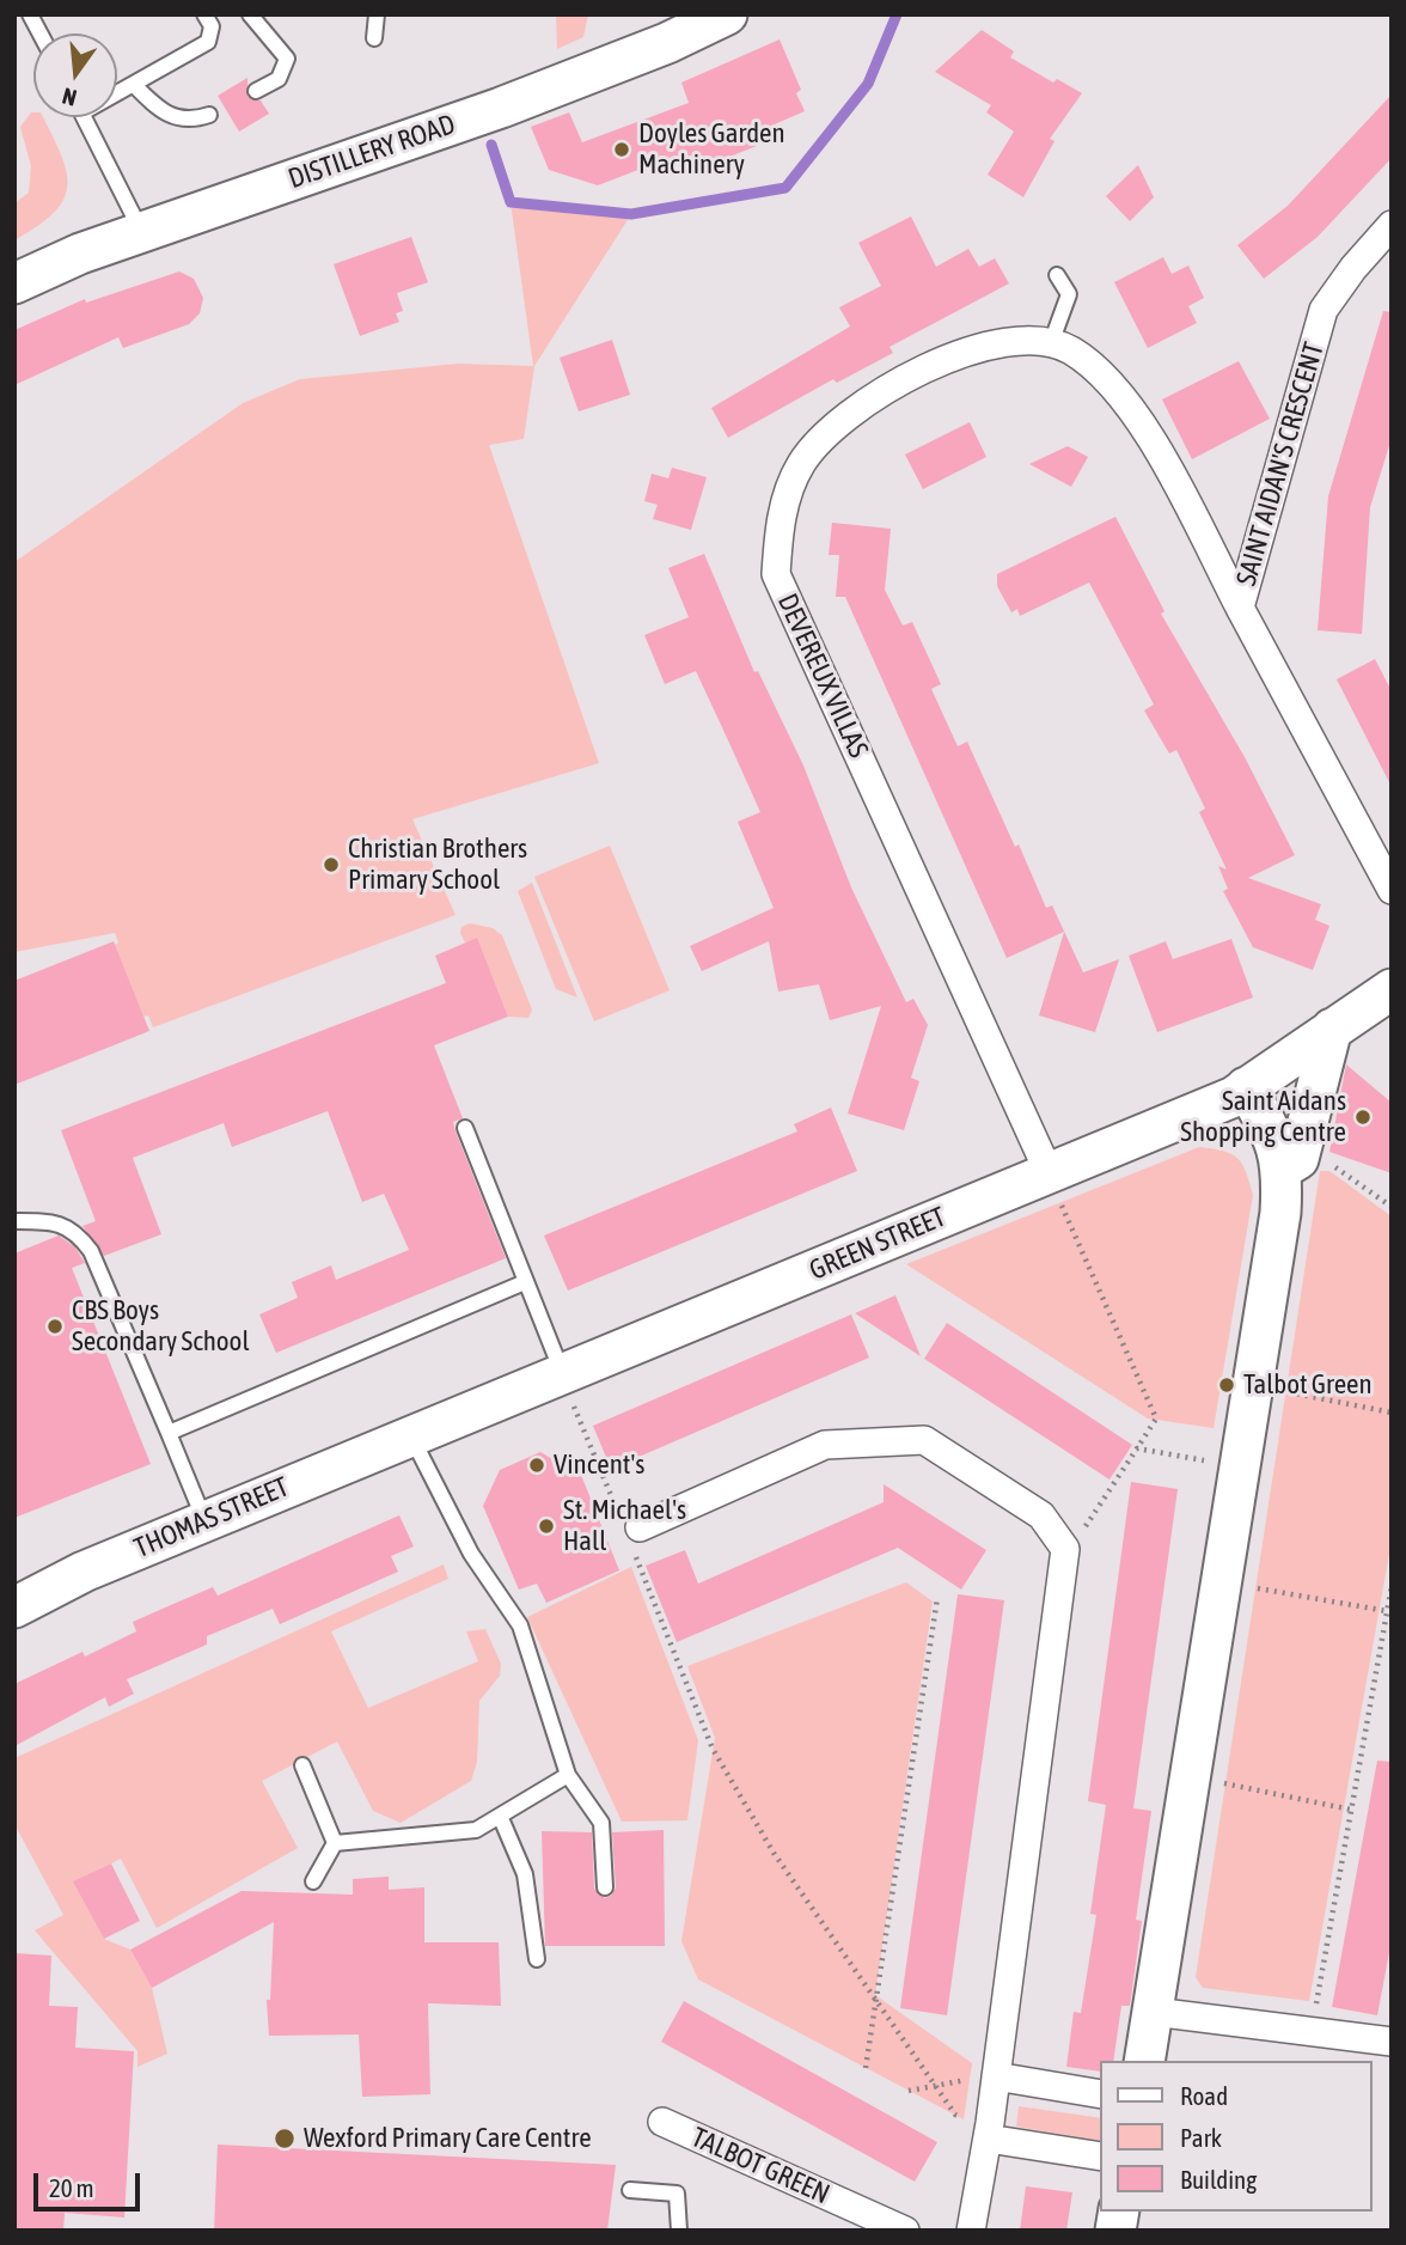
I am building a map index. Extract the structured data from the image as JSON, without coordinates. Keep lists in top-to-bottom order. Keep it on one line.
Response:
{"streets":{"street":["DISTILLERY ROAD","SAINT AIDAN'S CRESCENT","DEVEREUX VILLAS","GREEN STREET","THOMAS STREET","TALBOT GREEN"]},"crossings":[["SAINT AIDAN'S CRESCENT","DEVEREUX VILLAS"],["DEVEREUX VILLAS","GREEN STREET"],["GREEN STREET","THOMAS STREET"]],"places":["Doyles Garden Machinery","Christian Brothers Primary School","Saint Aidans Shopping Centre","CBS Boys Secondary School","Talbot Green","Vincent's","St. Michael's Hall","Wexford Primary Care Centre"],"legend":["Road","Park","Building"],"scale_bar":"20 m","north":"bottom"}
